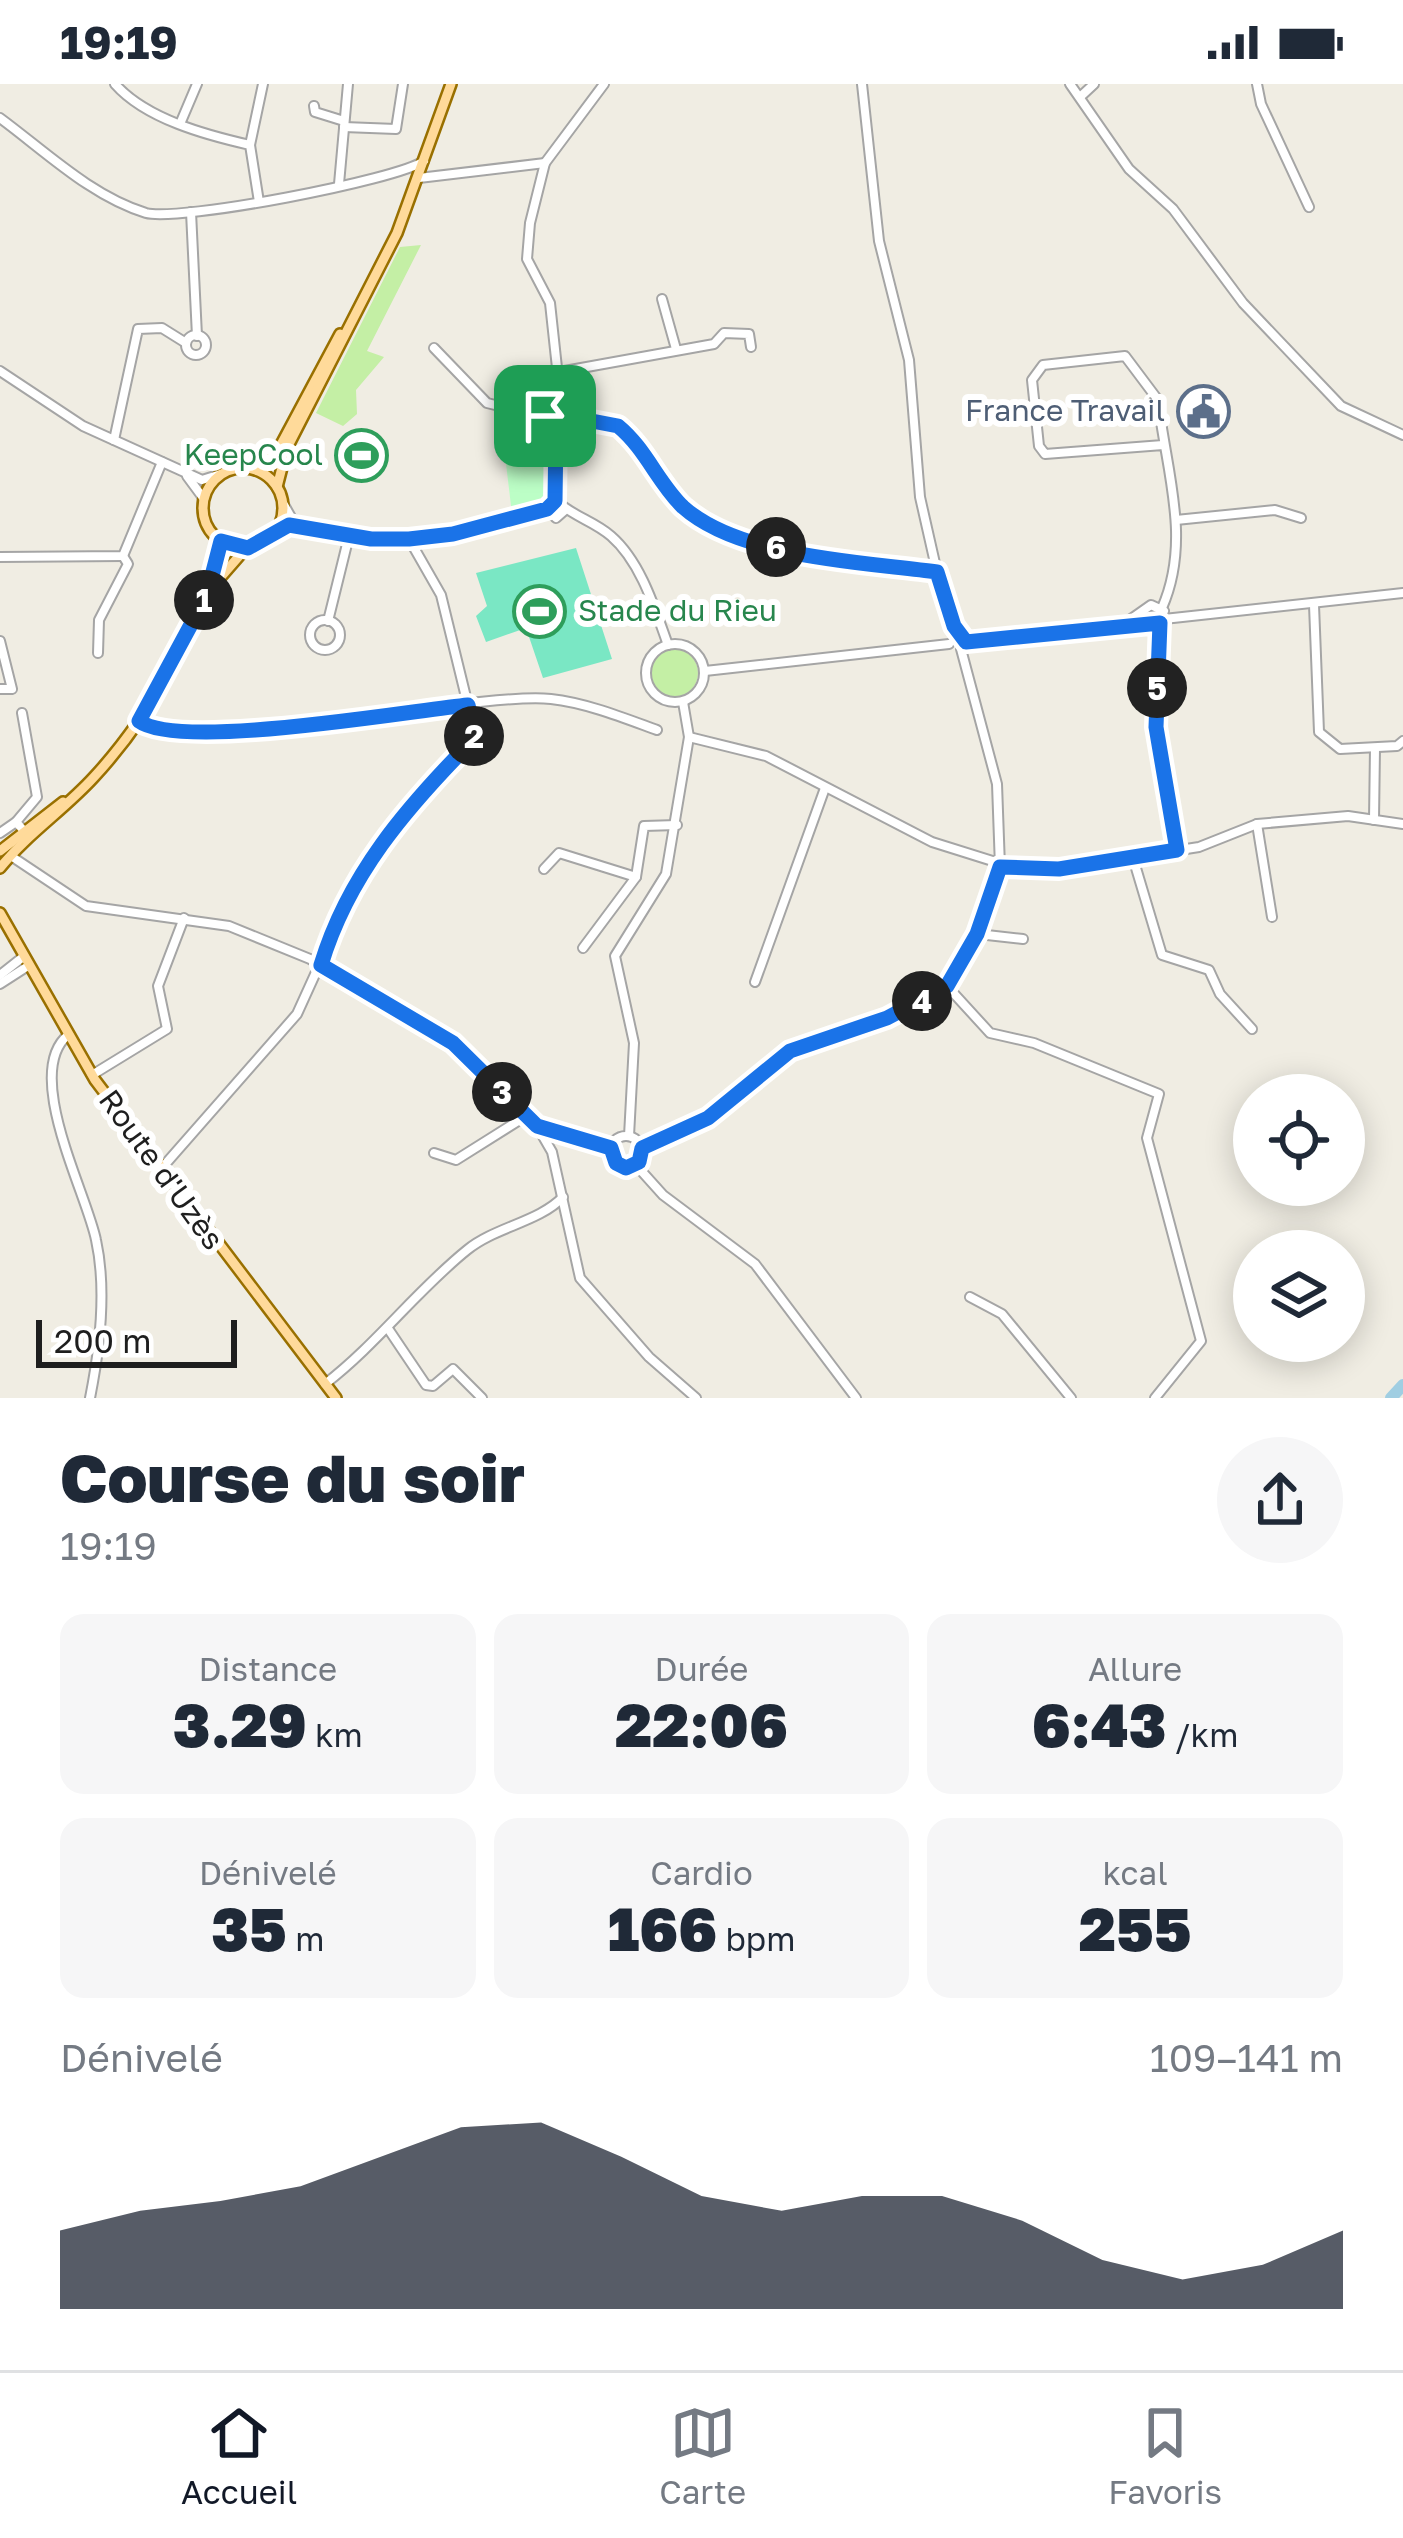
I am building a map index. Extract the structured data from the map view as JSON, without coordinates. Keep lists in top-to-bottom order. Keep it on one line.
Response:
{"streets":{"main road":["Route d'Uzès"]},"places":{"public building":["France Travail"],"sports":["KeepCool","Stade du Rieu"]},"scale_bar":"200 m","page":{"status":"19:19","pins":["6","1","5","2","4","3"],"scale":"200 m","heading":["Course du soir","19:19"],"stats":[["Distance","3.29 km"],["Durée","22:06"],["Allure","6:43 /km"],["Dénivelé","35 m"],["Cardio","166 bpm"],["kcal","255"]],"chart":["Dénivelé","109–141 m"],"tabs":["Accueil","Carte","Favoris"]}}
